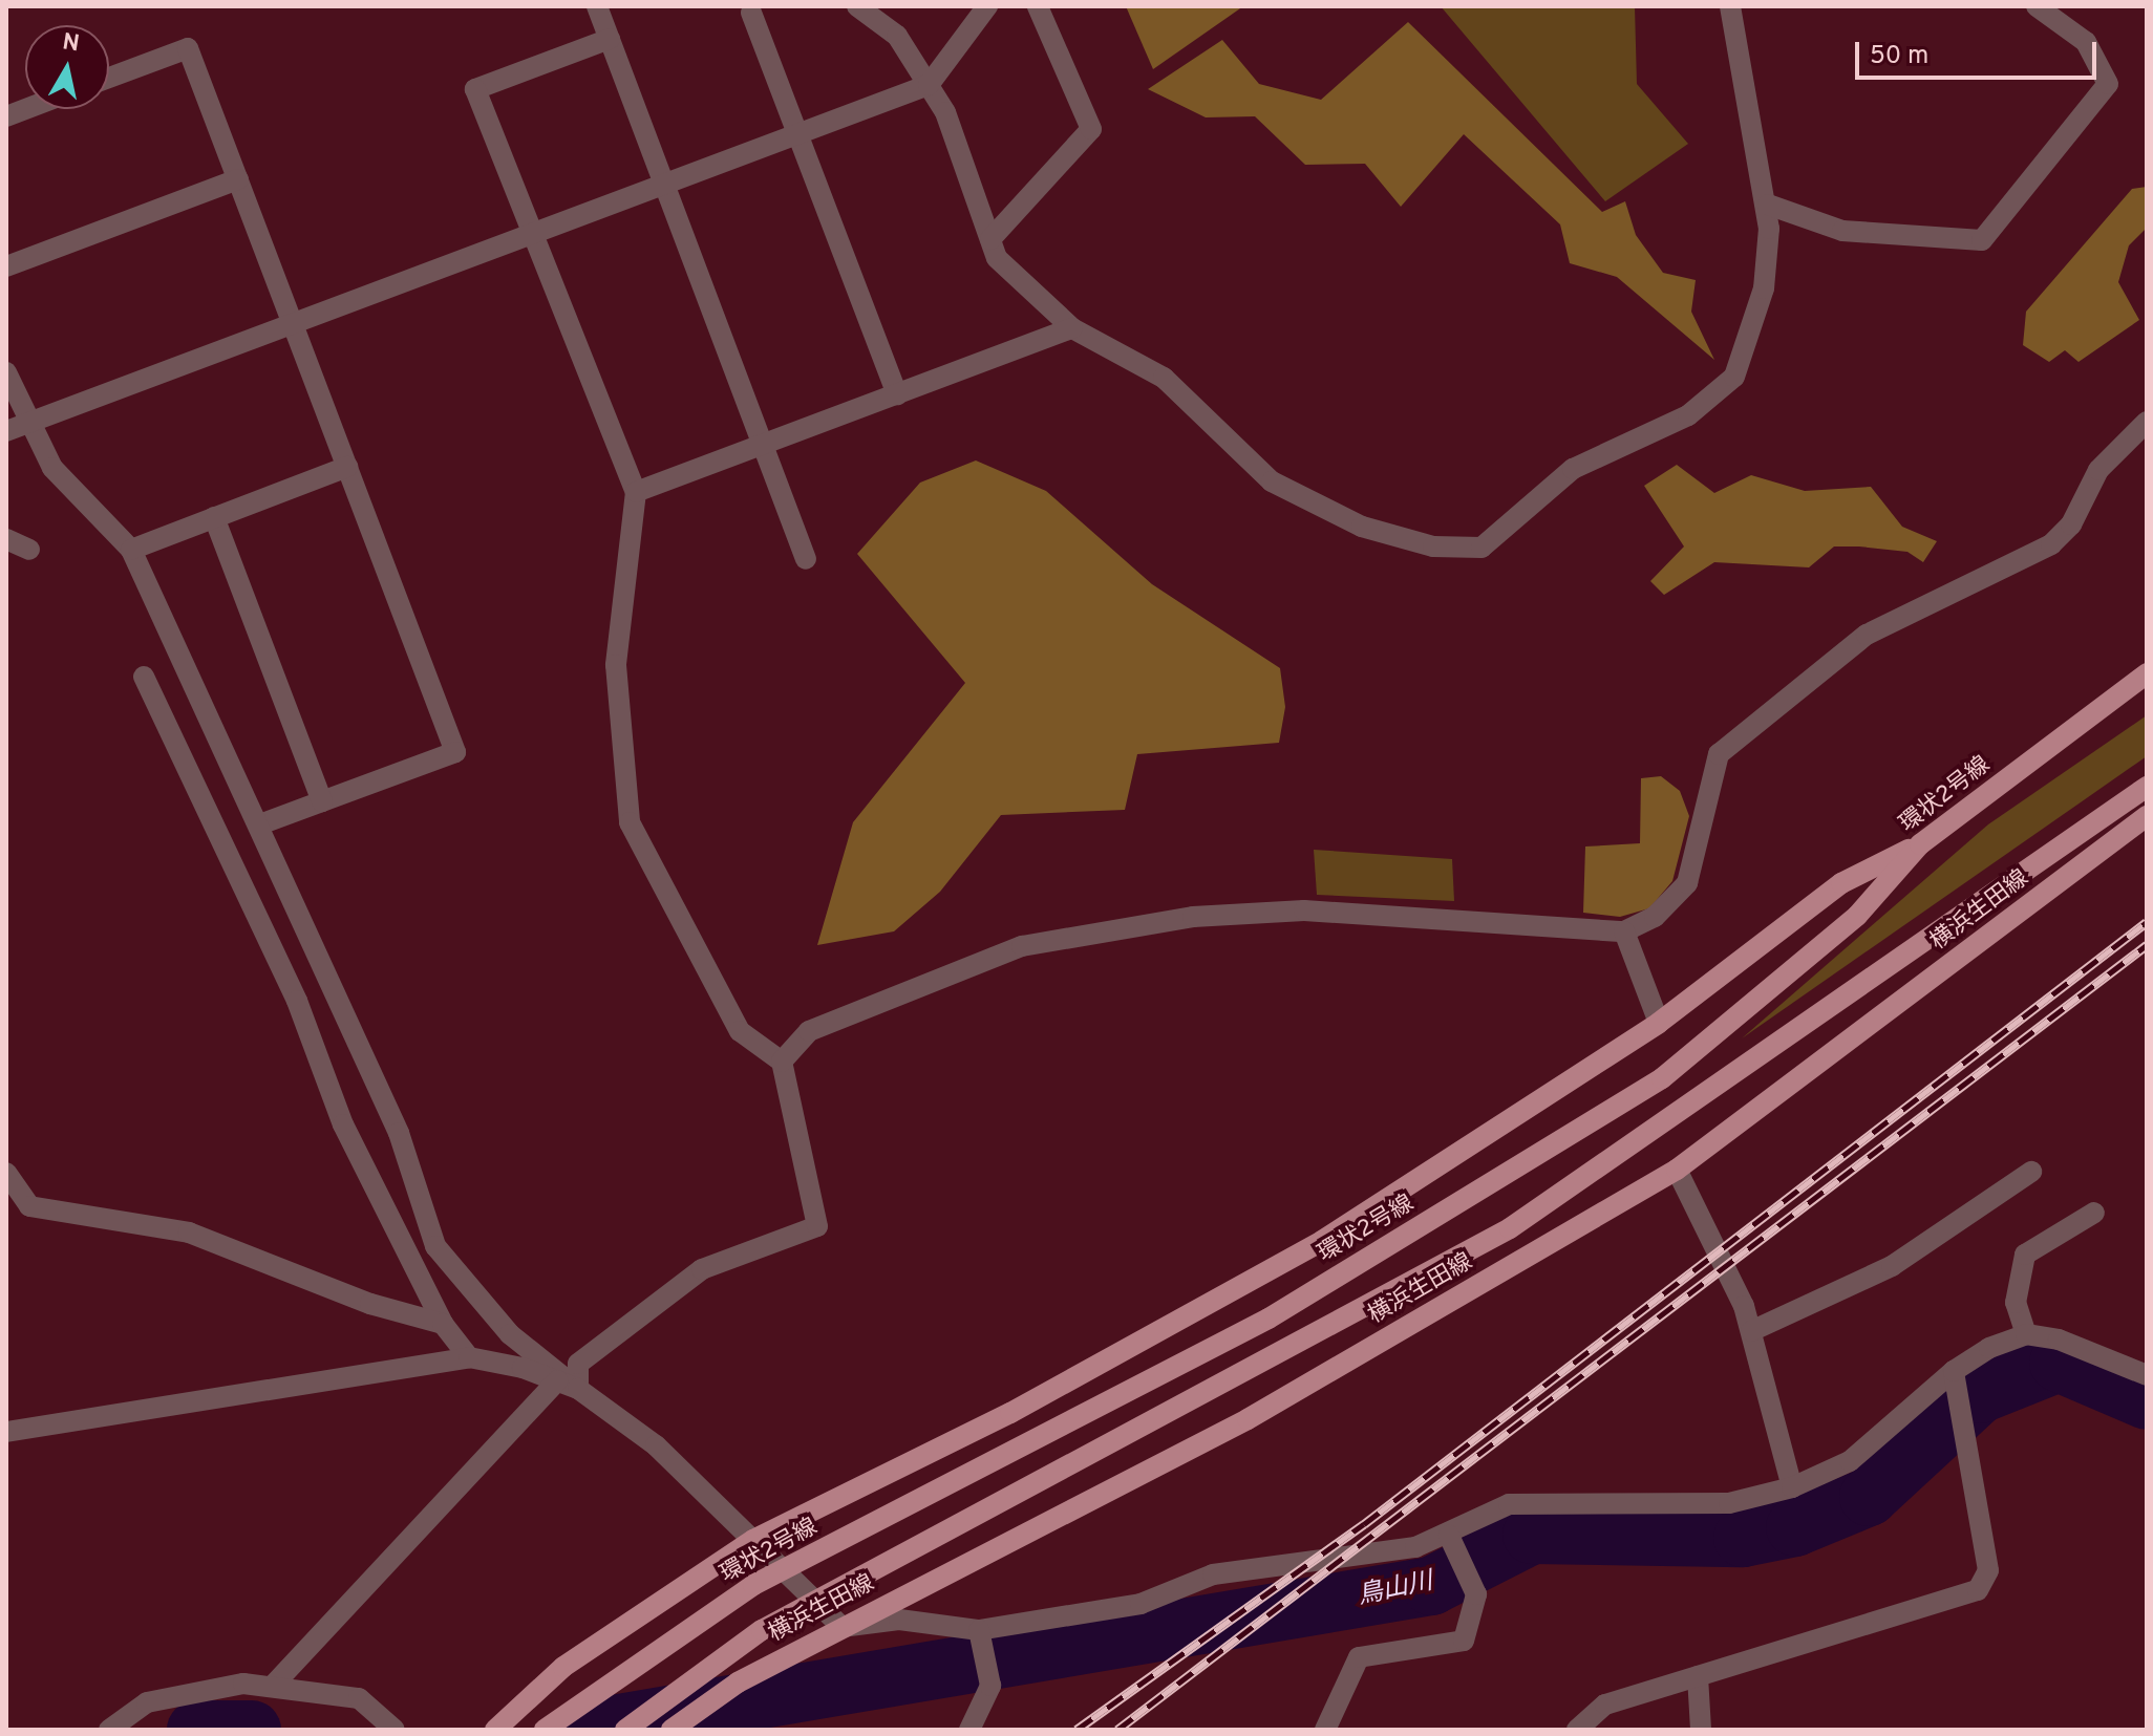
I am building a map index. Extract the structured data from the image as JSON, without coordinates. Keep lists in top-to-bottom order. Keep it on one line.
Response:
{"streets":{"main road":["環状2号線","横浜生田線"]},"water":["鳥山川"],"scale_bar":"50 m","north":"top"}
